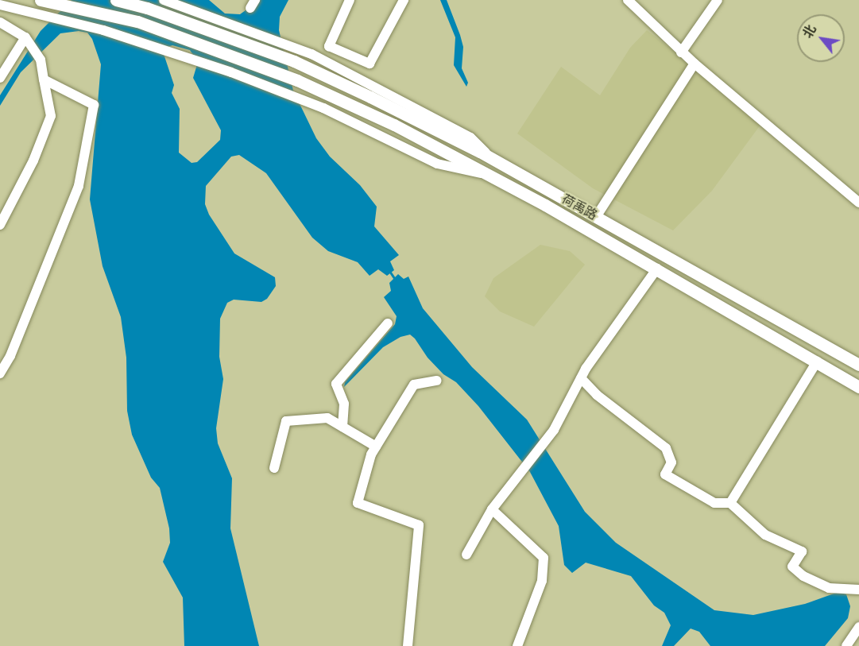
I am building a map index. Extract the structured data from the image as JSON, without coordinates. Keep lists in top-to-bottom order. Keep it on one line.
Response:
{"streets":{"main road":["荷禹路"]},"north":"top left"}
